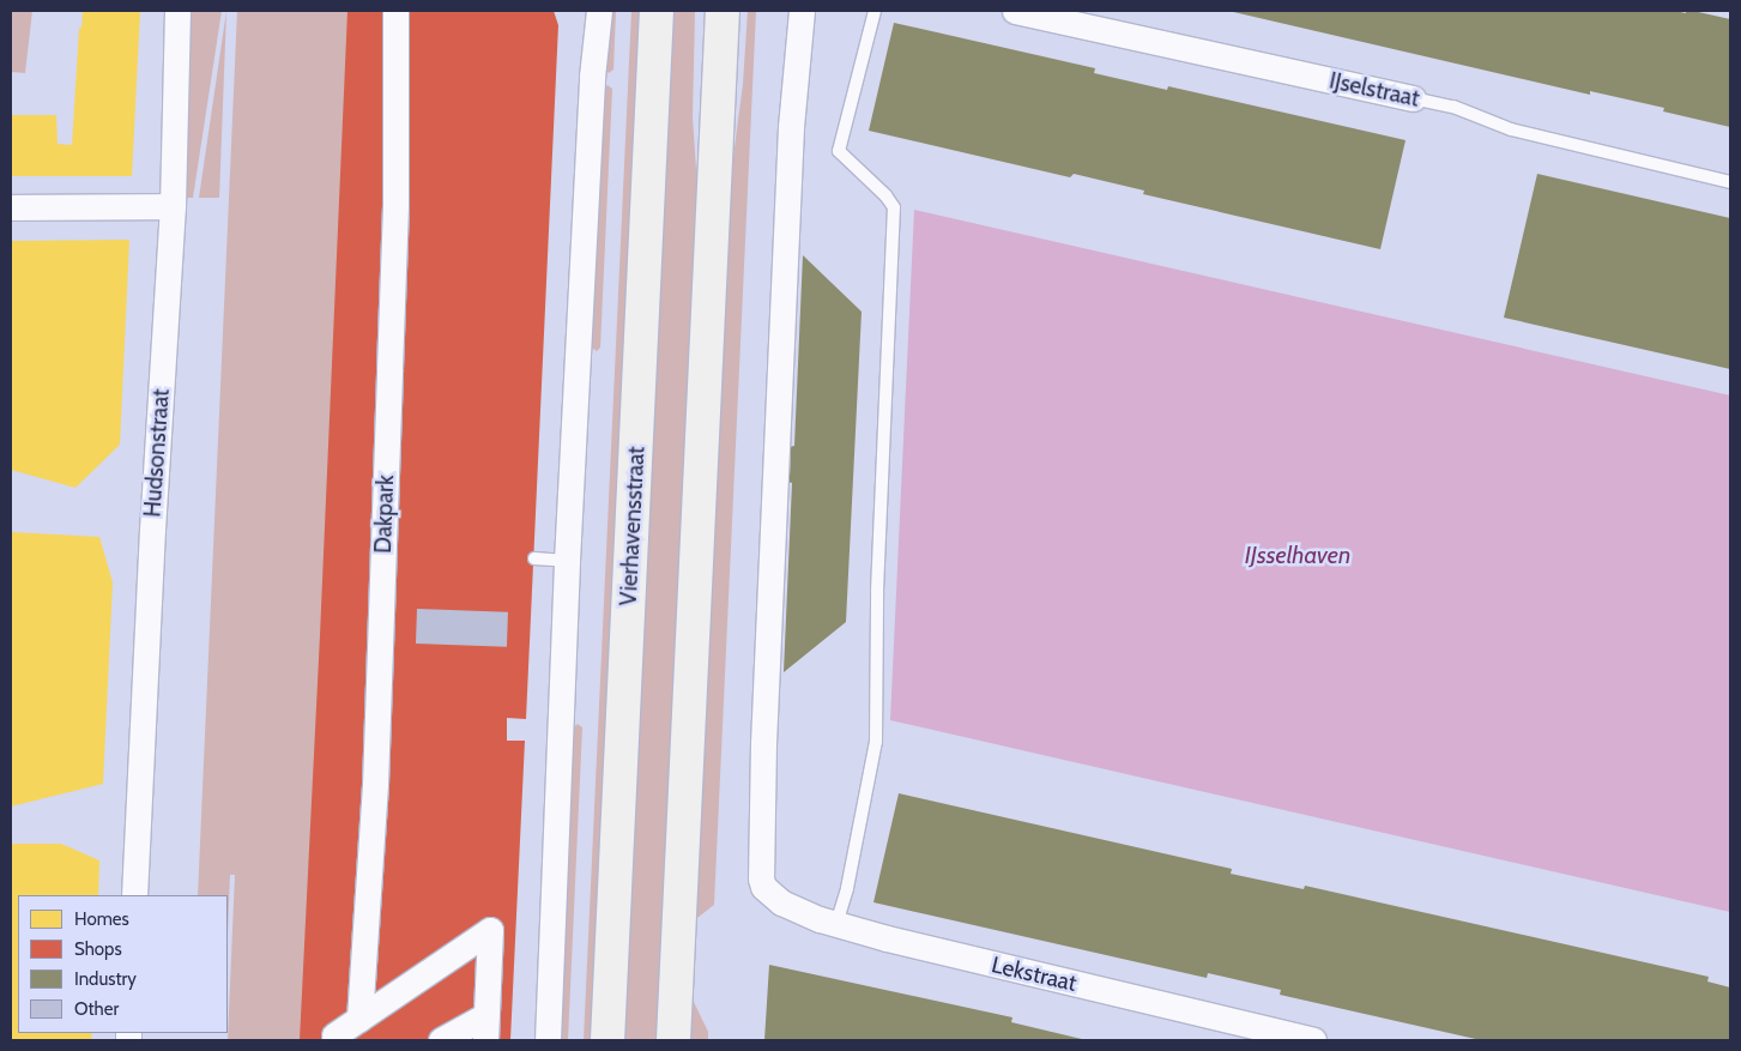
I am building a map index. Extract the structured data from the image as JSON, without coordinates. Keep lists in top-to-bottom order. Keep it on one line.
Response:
{"streets":{"main road":["Vierhavensstraat"],"street":["IJselstraat","Hudsonstraat","Dakpark","Lekstraat"]},"water":["IJsselhaven"],"legend":["Homes","Shops","Industry","Other"]}
